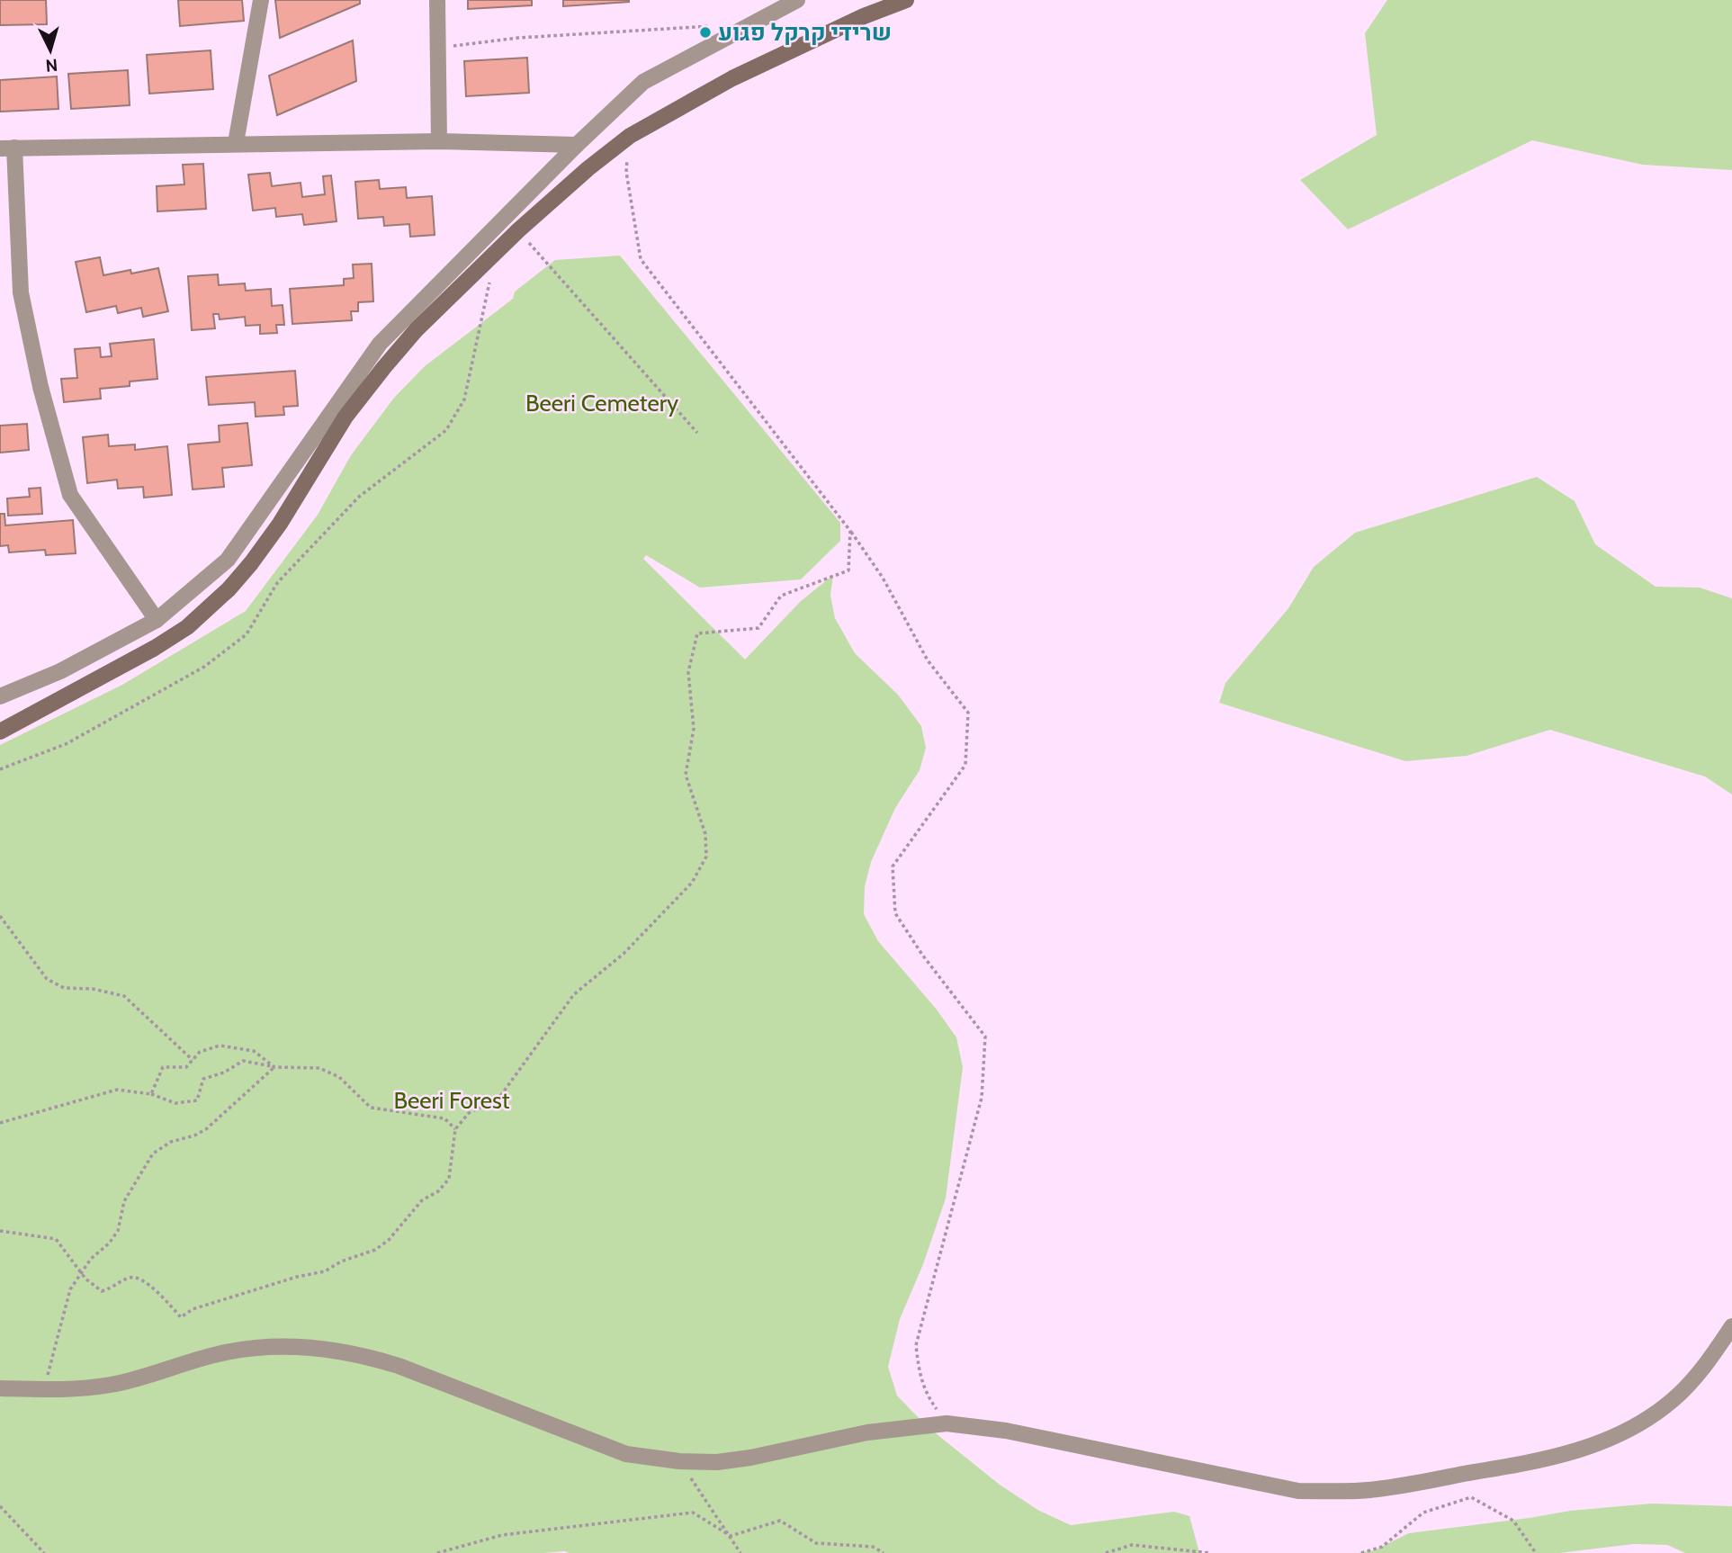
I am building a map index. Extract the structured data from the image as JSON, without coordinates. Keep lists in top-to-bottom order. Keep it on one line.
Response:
{"parks":["Beeri Cemetery","Beeri Forest"],"places":["שרידי קרקל פגוע"],"north":"bottom"}
